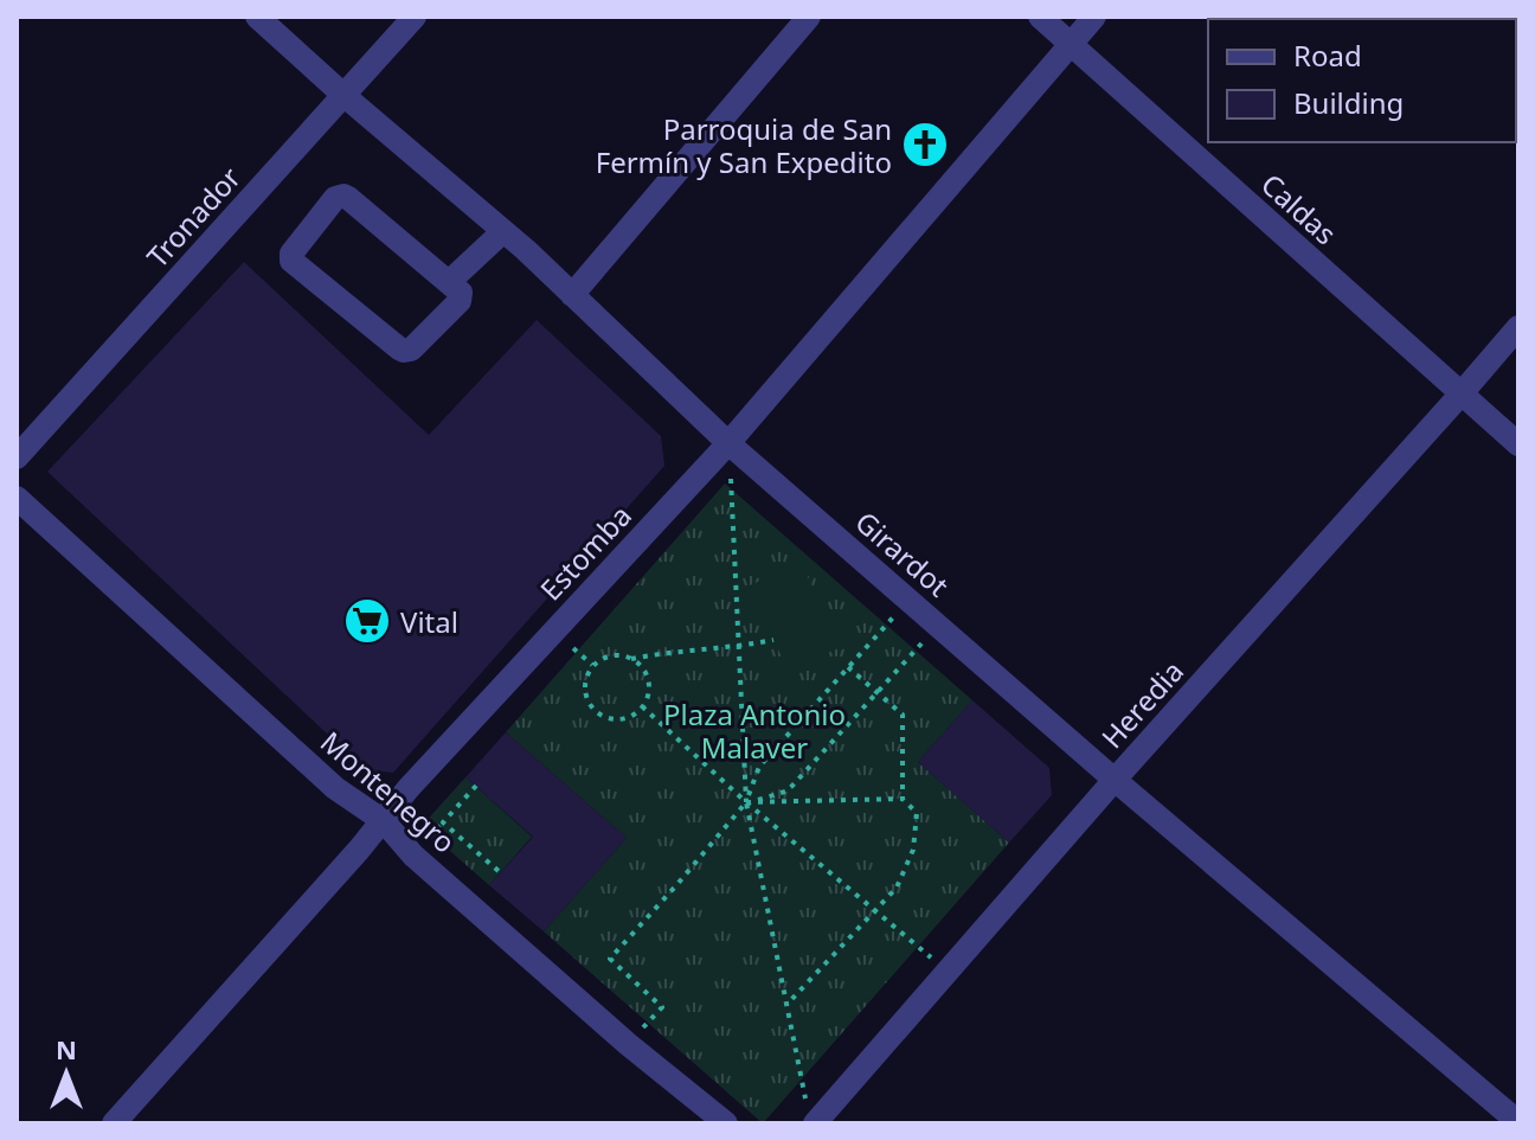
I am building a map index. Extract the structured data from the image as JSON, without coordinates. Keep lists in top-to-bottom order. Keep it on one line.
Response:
{"streets":{"street":["Caldas","Tronador","Estomba","Girardot","Heredia","Montenegro"]},"crossings":[["Caldas","Estomba"],["Caldas","Heredia"],["Tronador","Girardot"],["Estomba","Girardot"],["Estomba","Montenegro"],["Girardot","Heredia"]],"parks":["Plaza Antonio Malaver"],"places":{"church":["Parroquia de San Fermín y San Expedito"],"supermarket":["Vital"]},"legend":["Road","Building"],"north":"top"}
